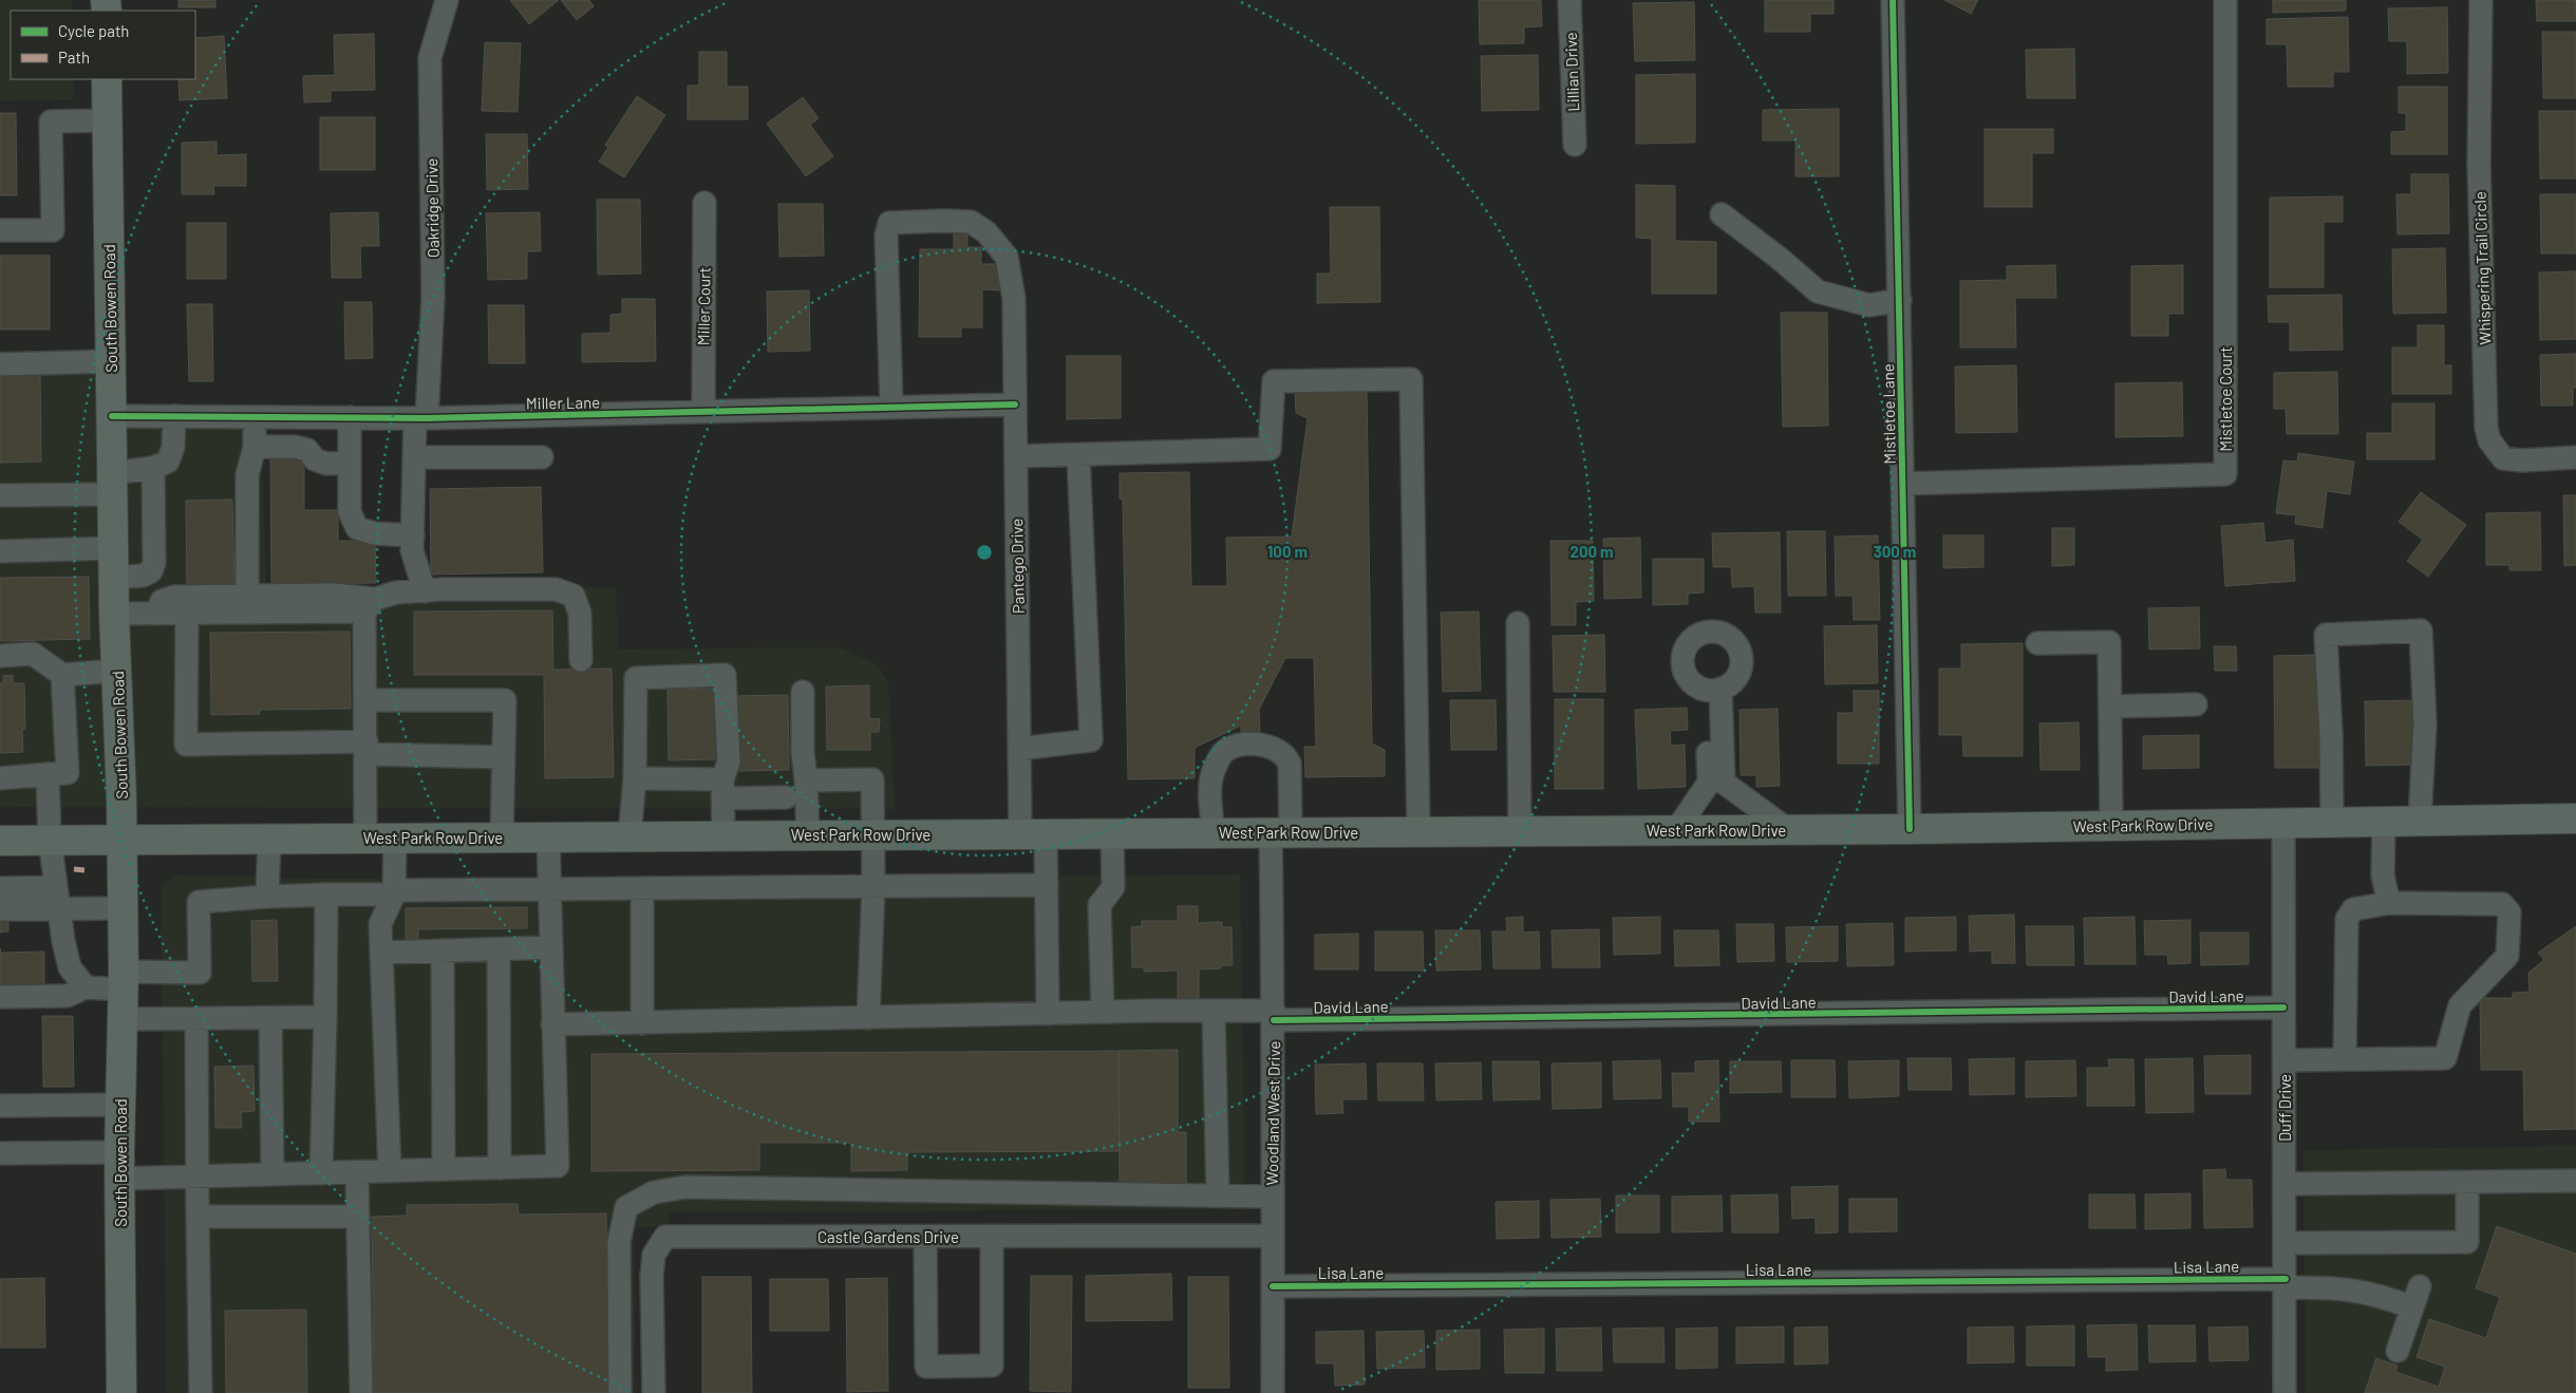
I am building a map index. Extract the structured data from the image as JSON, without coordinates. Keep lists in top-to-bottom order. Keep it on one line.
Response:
{"streets":{"main road":["South Bowen Road","West Park Row Drive"],"street":["Lillian Drive","Oakridge Drive","Whispering Trail Circle","Miller Court","Mistletoe Court","Miller Lane","Mistletoe Lane","Pantego Drive","David Lane","Duff Drive","Woodland West Drive","Castle Gardens Drive","Lisa Lane"]},"crossings":[["Oakridge Drive","Miller Lane"],["Miller Court","Miller Lane"],["South Bowen Road","Miller Lane"],["South Bowen Road","West Park Row Drive"],["Mistletoe Court","Mistletoe Lane"],["Miller Lane","Pantego Drive"],["Mistletoe Lane","West Park Row Drive"],["Pantego Drive","West Park Row Drive"],["Pantego Drive","David Lane"],["West Park Row Drive","Duff Drive"],["West Park Row Drive","Woodland West Drive"],["David Lane","Duff Drive"],["David Lane","Woodland West Drive"],["Duff Drive","Lisa Lane"],["Woodland West Drive","Castle Gardens Drive"],["Woodland West Drive","Lisa Lane"]],"legend":["Cycle path","Path"],"rings":["100 m","200 m","300 m"]}
